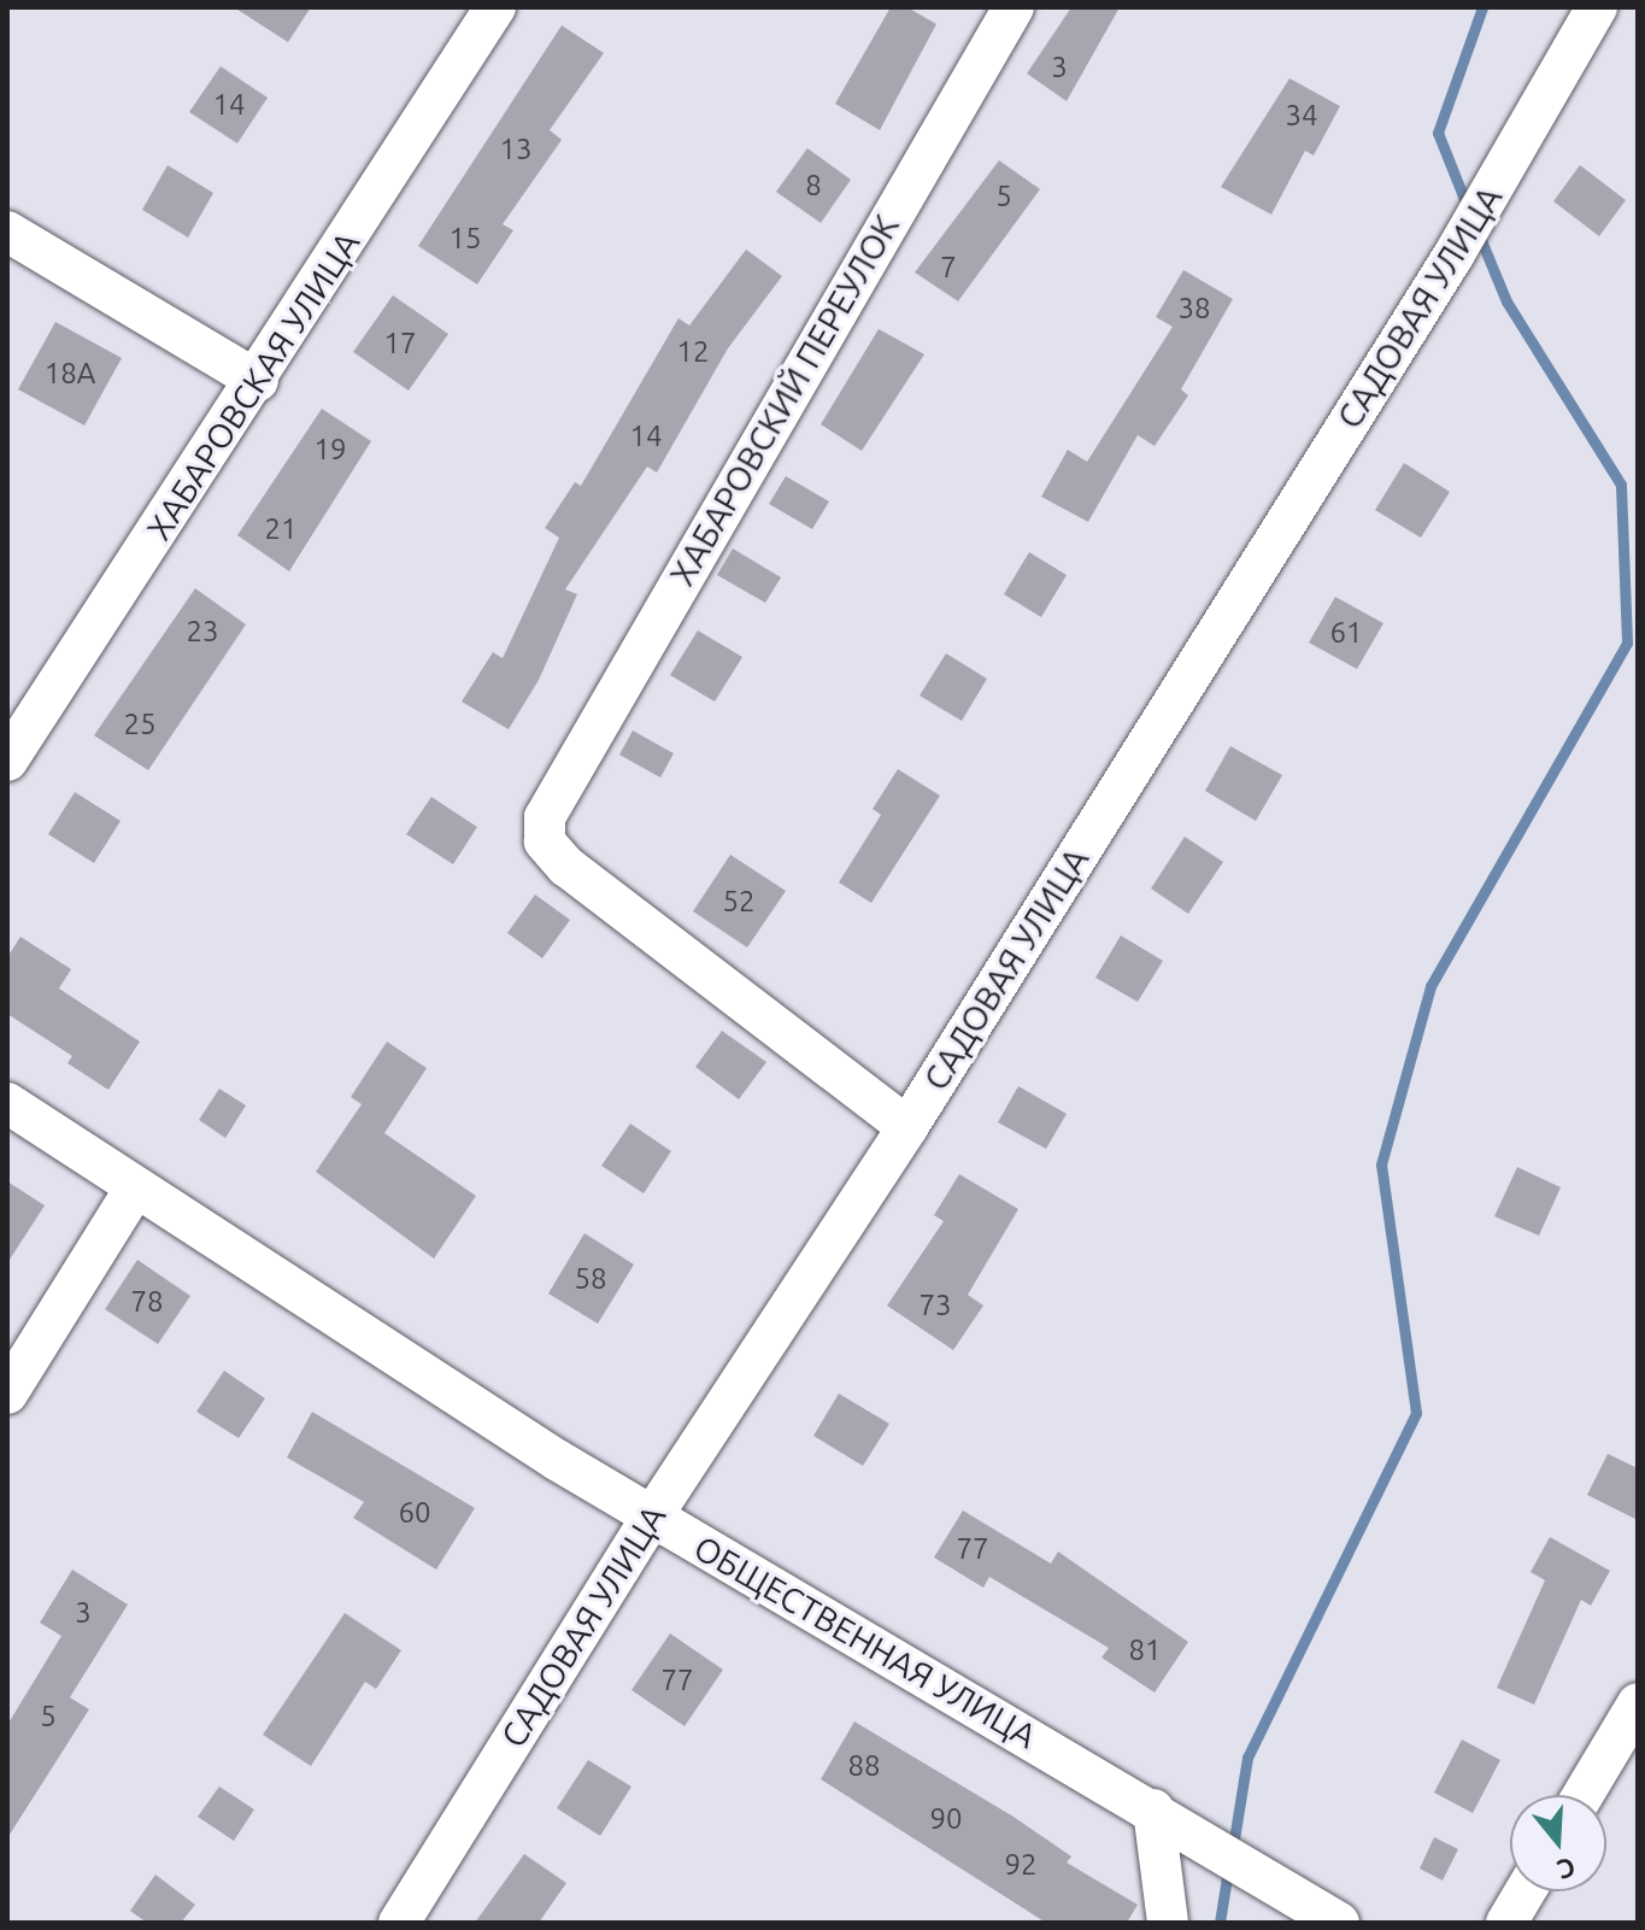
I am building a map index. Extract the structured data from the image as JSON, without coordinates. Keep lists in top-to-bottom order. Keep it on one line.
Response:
{"streets":{"street":["САДОВАЯ УЛИЦА","ХАБАРОВСКАЯ УЛИЦА","ХАБАРОВСКИЙ ПЕРЕУЛОК","ОБЩЕСТВЕННАЯ УЛИЦА"]},"crossings":[["САДОВАЯ УЛИЦА","ХАБАРОВСКИЙ ПЕРЕУЛОК"],["САДОВАЯ УЛИЦА","ОБЩЕСТВЕННАЯ УЛИЦА"]],"house_numbers":["3","14","34","13","8","5","15","7","38","17","12","18А","14","19","21","23","61","25","52","58","78","73","60","77","3","81","77","5","88","90","92"],"north":"bottom"}
